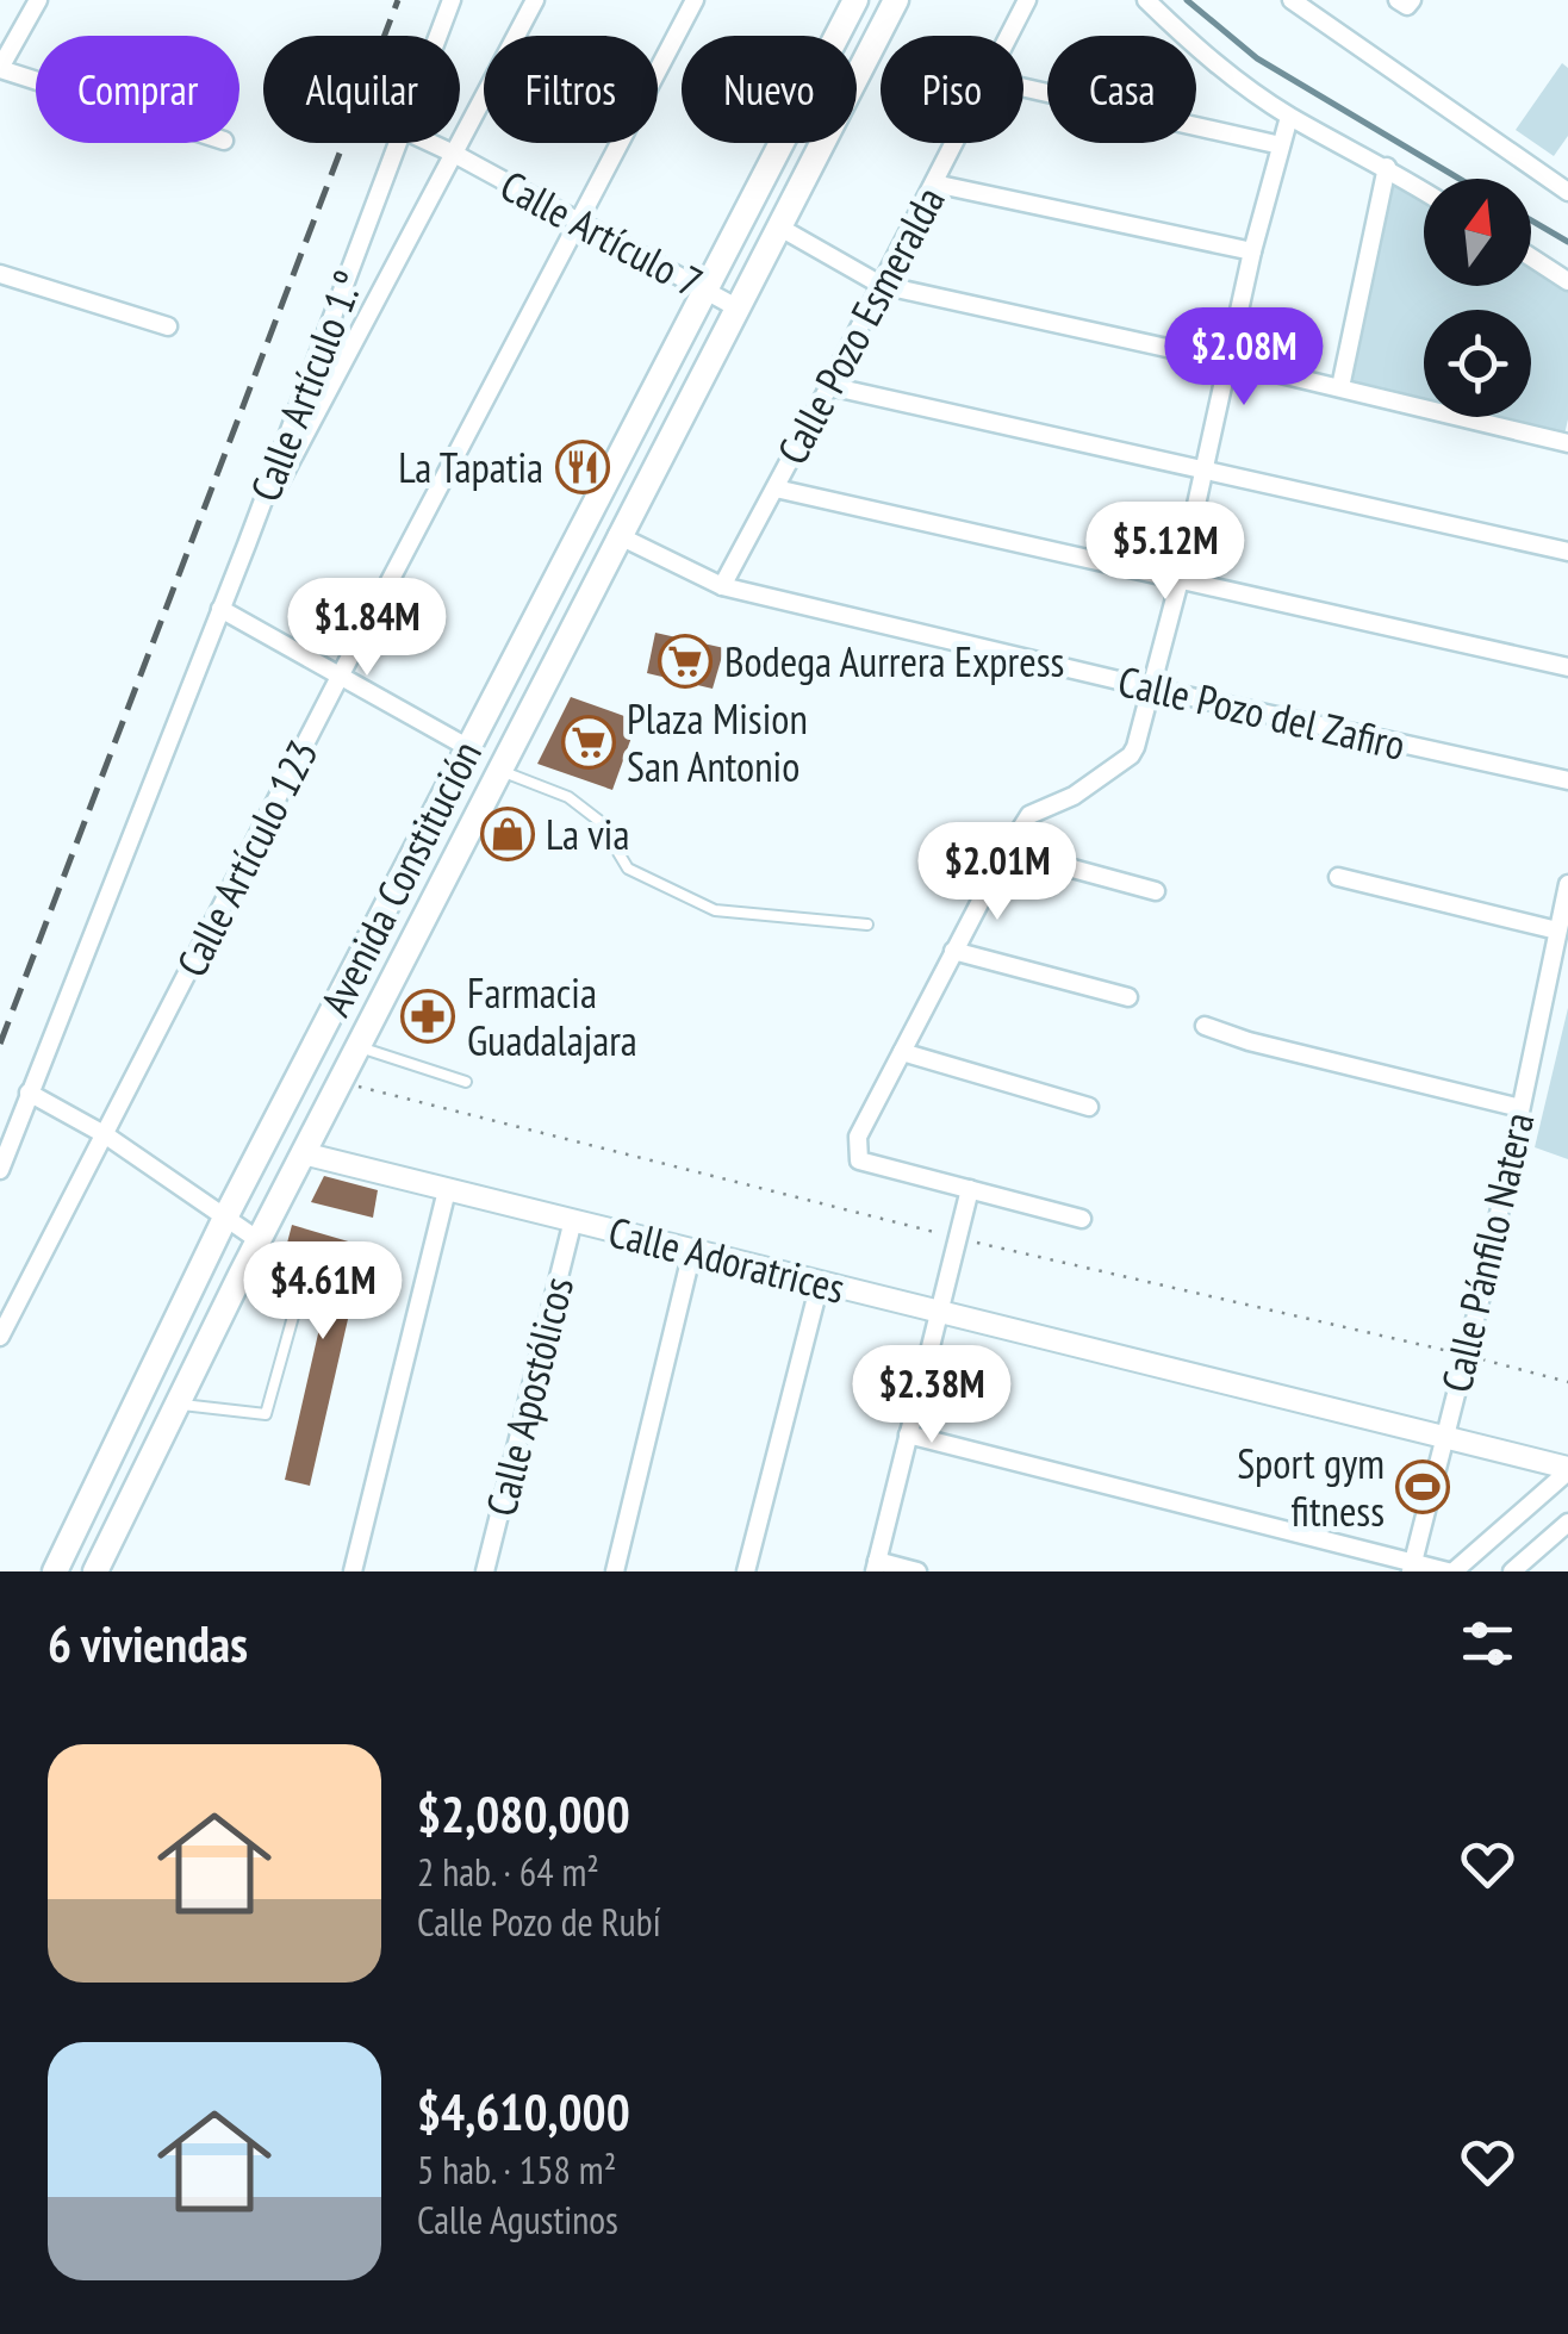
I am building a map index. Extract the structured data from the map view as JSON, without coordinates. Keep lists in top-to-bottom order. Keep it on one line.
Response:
{"streets":{"main road":["Avenida Constitución"],"street":["Calle Artículo 7","Calle Pozo Esmeralda","Calle Artículo 1.º","Calle Pozo del Zafiro","Calle Artículo 123","Calle Pánfilo Natera","Calle Adoratrices","Calle Apostólicos"]},"crossings":[["Calle Artículo 7","Calle Artículo 123"],["Calle Artículo 7","Avenida Constitución"],["Calle Pozo Esmeralda","Calle Pozo del Zafiro"],["Calle Pozo del Zafiro","Avenida Constitución"],["Avenida Constitución","Calle Adoratrices"],["Calle Pánfilo Natera","Calle Adoratrices"],["Calle Adoratrices","Calle Apostólicos"]],"places":{"restaurant":["La Tapatia"],"supermarket":["Bodega Aurrera Express","Plaza Mision San Antonio"],"shop":["La via"],"pharmacy":["Farmacia Guadalajara"],"sports":["Sport gym fitness"]},"north":"top","page":{"chip":["Comprar","Alquilar","Filtros","Nuevo","Piso","Casa"],"price":["$2.08M","$5.12M","$1.84M","$2.01M","$4.61M","$2.38M"],"heading":"6 viviendas","list":[{"name":"$2,080,000","note":"2 hab. · 64 m² · Calle Pozo de Rubí"},{"name":"$4,610,000","note":"5 hab. · 158 m² · Calle Agustinos"}]}}
